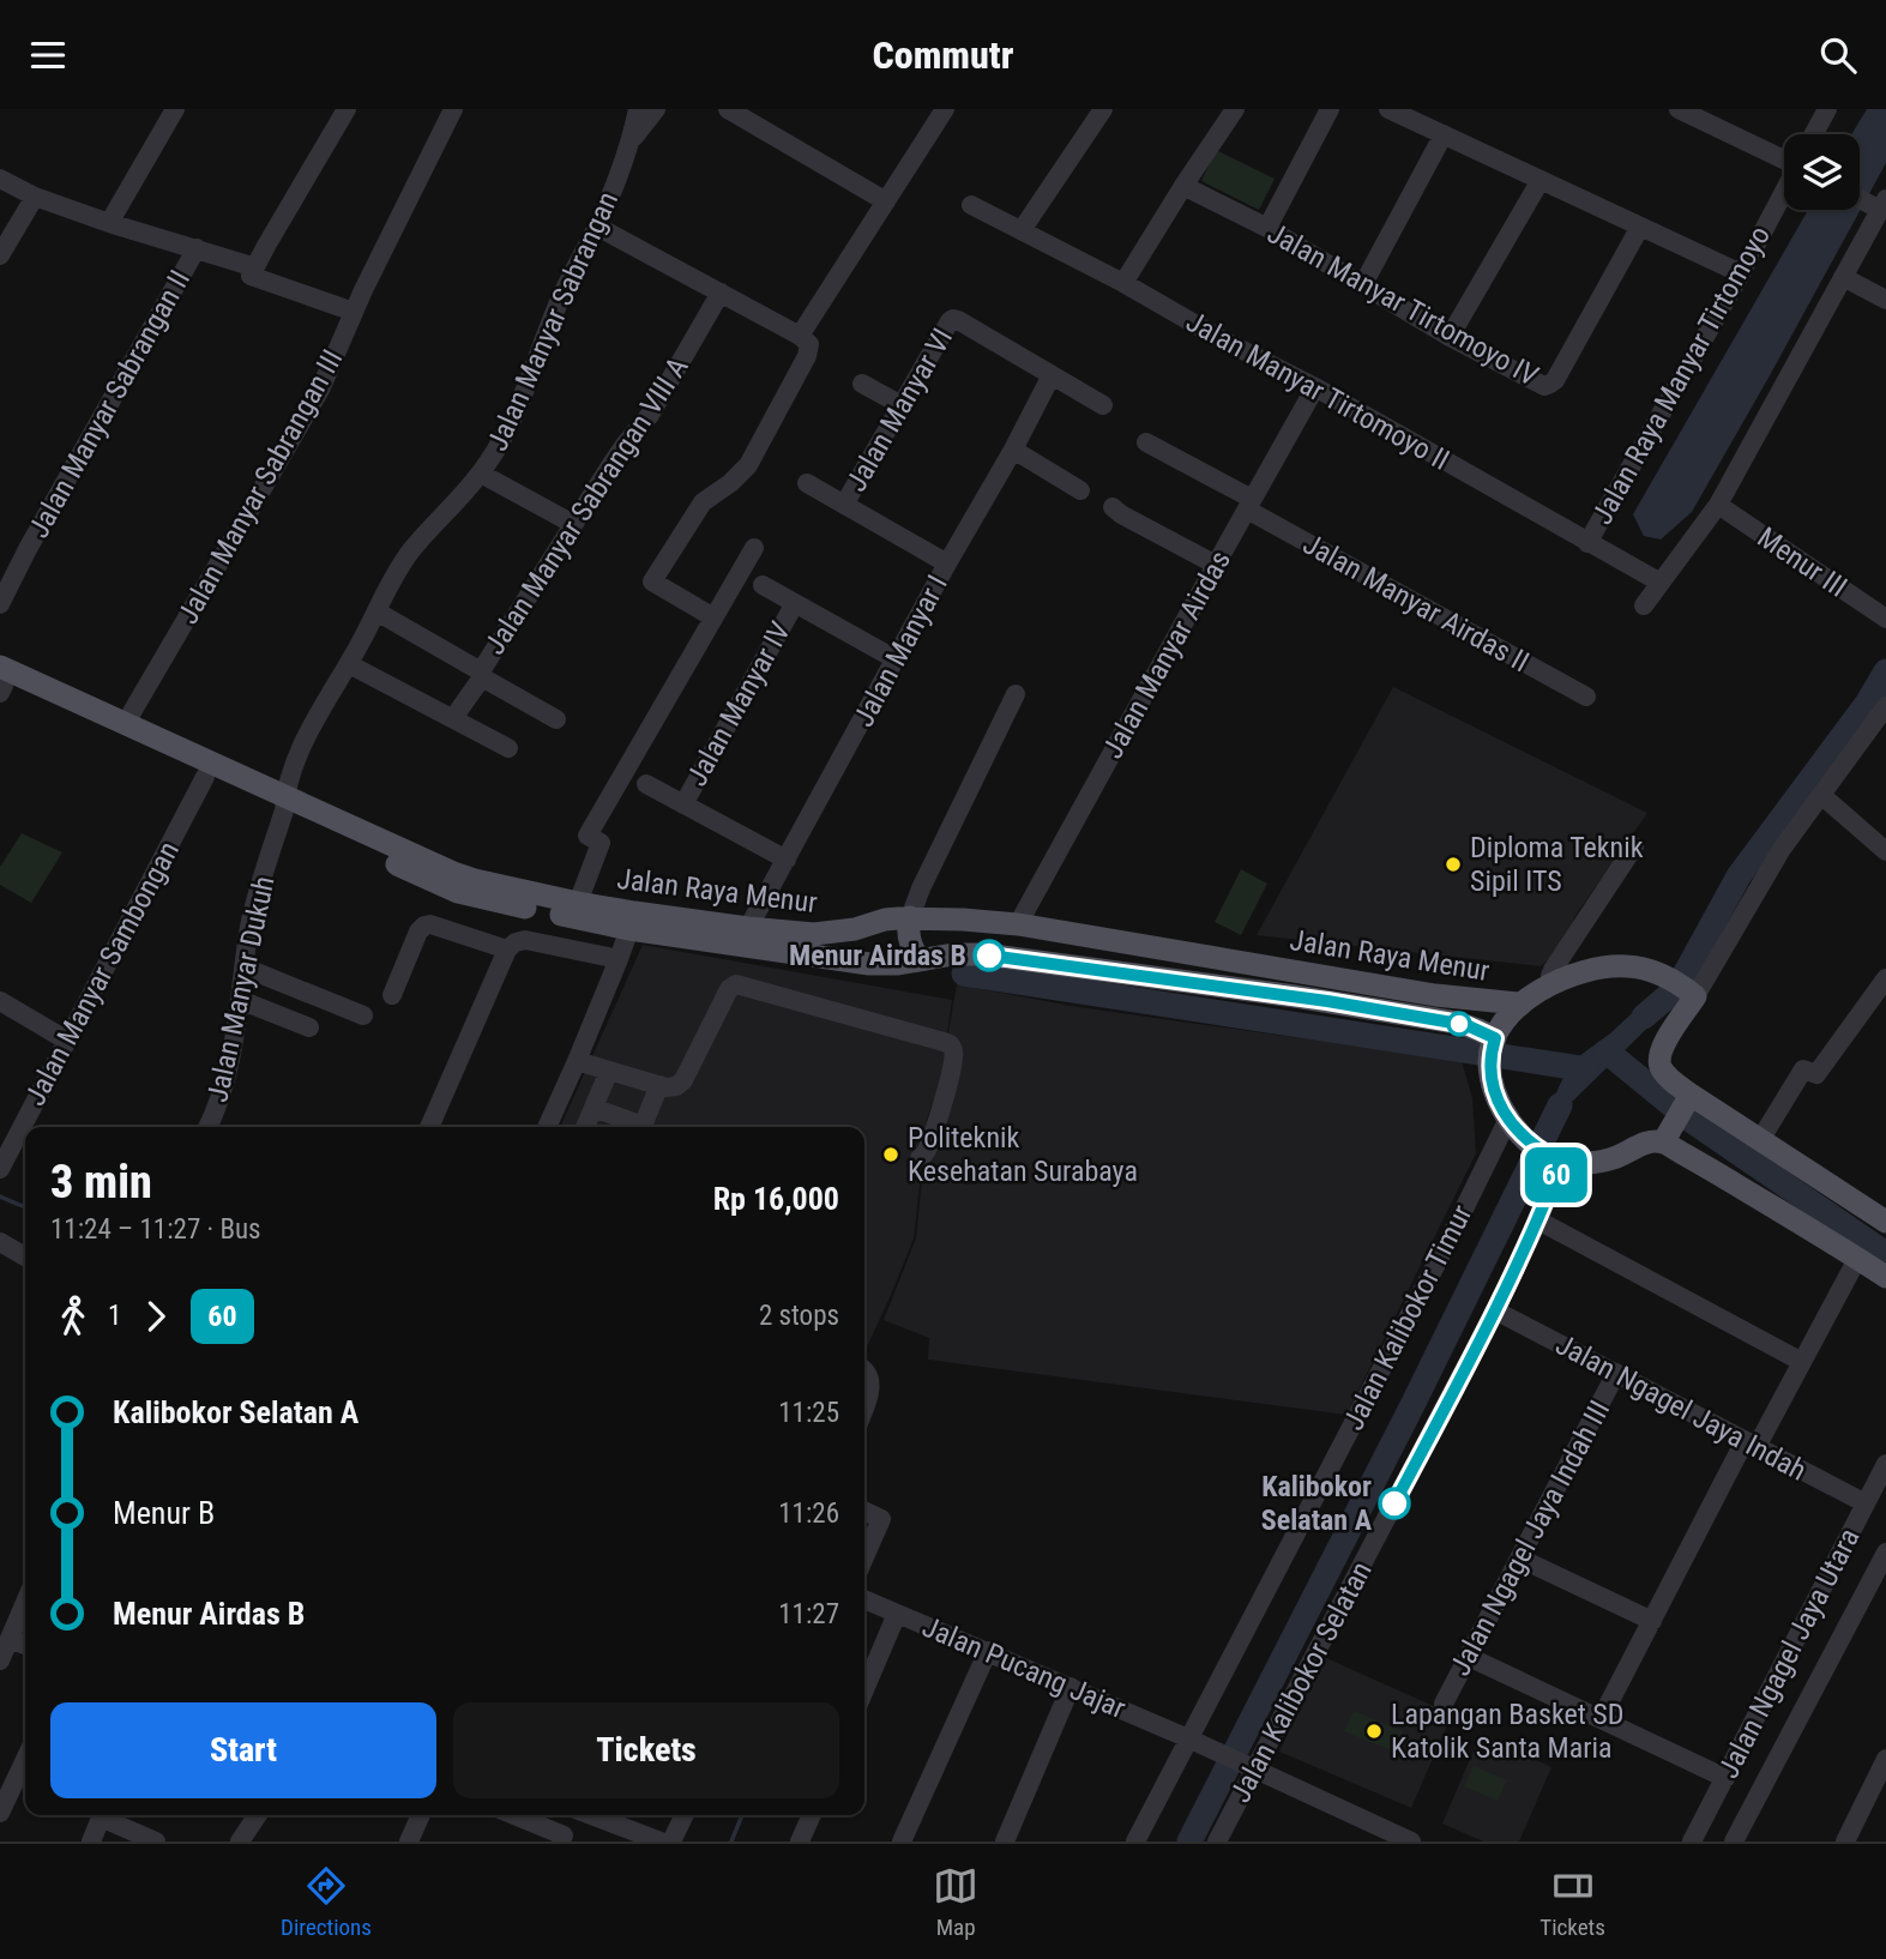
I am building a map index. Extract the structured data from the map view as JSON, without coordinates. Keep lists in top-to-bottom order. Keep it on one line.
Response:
{"streets":{"main road":["Jalan Raya Menur"],"street":["Jalan Manyar Tirtomoyo IV","Jalan Manyar Sabrangan","Jalan Raya Manyar Tirtomoyo","Jalan Manyar Tirtomoyo II","Jalan Manyar Sabrangan II","Jalan Manyar VI","Jalan Manyar Sabrangan III","Jalan Manyar Sabrangan VIII A","Menur III","Jalan Manyar Airdas II","Jalan Manyar I","Jalan Manyar Airdas","Jalan Manyar IV","Jalan Manyar Sambongan","Jalan Manyar Dukuh","Jalan Kalibokor Timur","Jalan Ngagel Jaya Indah","Jalan Ngagel Jaya Indah III","Jalan Ngagel Jaya Utara","Jalan Pucang Jajar","Jalan Kalibokor Selatan"]},"crossings":[["Jalan Manyar Sabrangan","Jalan Raya Menur"],["Jalan Manyar Sabrangan","Jalan Manyar Dukuh"],["Jalan Raya Manyar Tirtomoyo","Jalan Manyar Tirtomoyo II"],["Jalan Manyar Tirtomoyo II","Jalan Manyar Airdas"],["Jalan Manyar VI","Jalan Manyar I"],["Jalan Manyar Sabrangan III","Jalan Raya Menur"],["Jalan Manyar Airdas II","Jalan Manyar Airdas"],["Jalan Manyar I","Jalan Raya Menur"],["Jalan Manyar Airdas","Jalan Raya Menur"],["Jalan Raya Menur","Jalan Manyar Sambongan"],["Jalan Raya Menur","Jalan Manyar Dukuh"],["Jalan Kalibokor Timur","Jalan Pucang Jajar"],["Jalan Ngagel Jaya Indah","Jalan Ngagel Jaya Indah III"],["Jalan Ngagel Jaya Indah","Jalan Ngagel Jaya Utara"],["Jalan Ngagel Jaya Indah","Jalan Kalibokor Selatan"],["Jalan Pucang Jajar","Jalan Kalibokor Selatan"]],"places":["Diploma Teknik Sipil ITS","Menur Airdas B","Politeknik Kesehatan Surabaya","Kalibokor Selatan A","Lapangan Basket SD Katolik Santa Maria"],"lines":["bus line 60"],"page":{"header":"Commutr","on_map":"60","heading":["3 min","11:24 – 11:27 · Bus","Rp 16,000"],"legs":["1","60","2 stops"],"list":[{"name":"Kalibokor Selatan A","value":"11:25"},{"name":"Menur B","value":"11:26"},{"name":"Menur Airdas B","value":"11:27"}],"buttons":["Start","Tickets"],"tabs":["Directions","Map","Tickets"]}}
